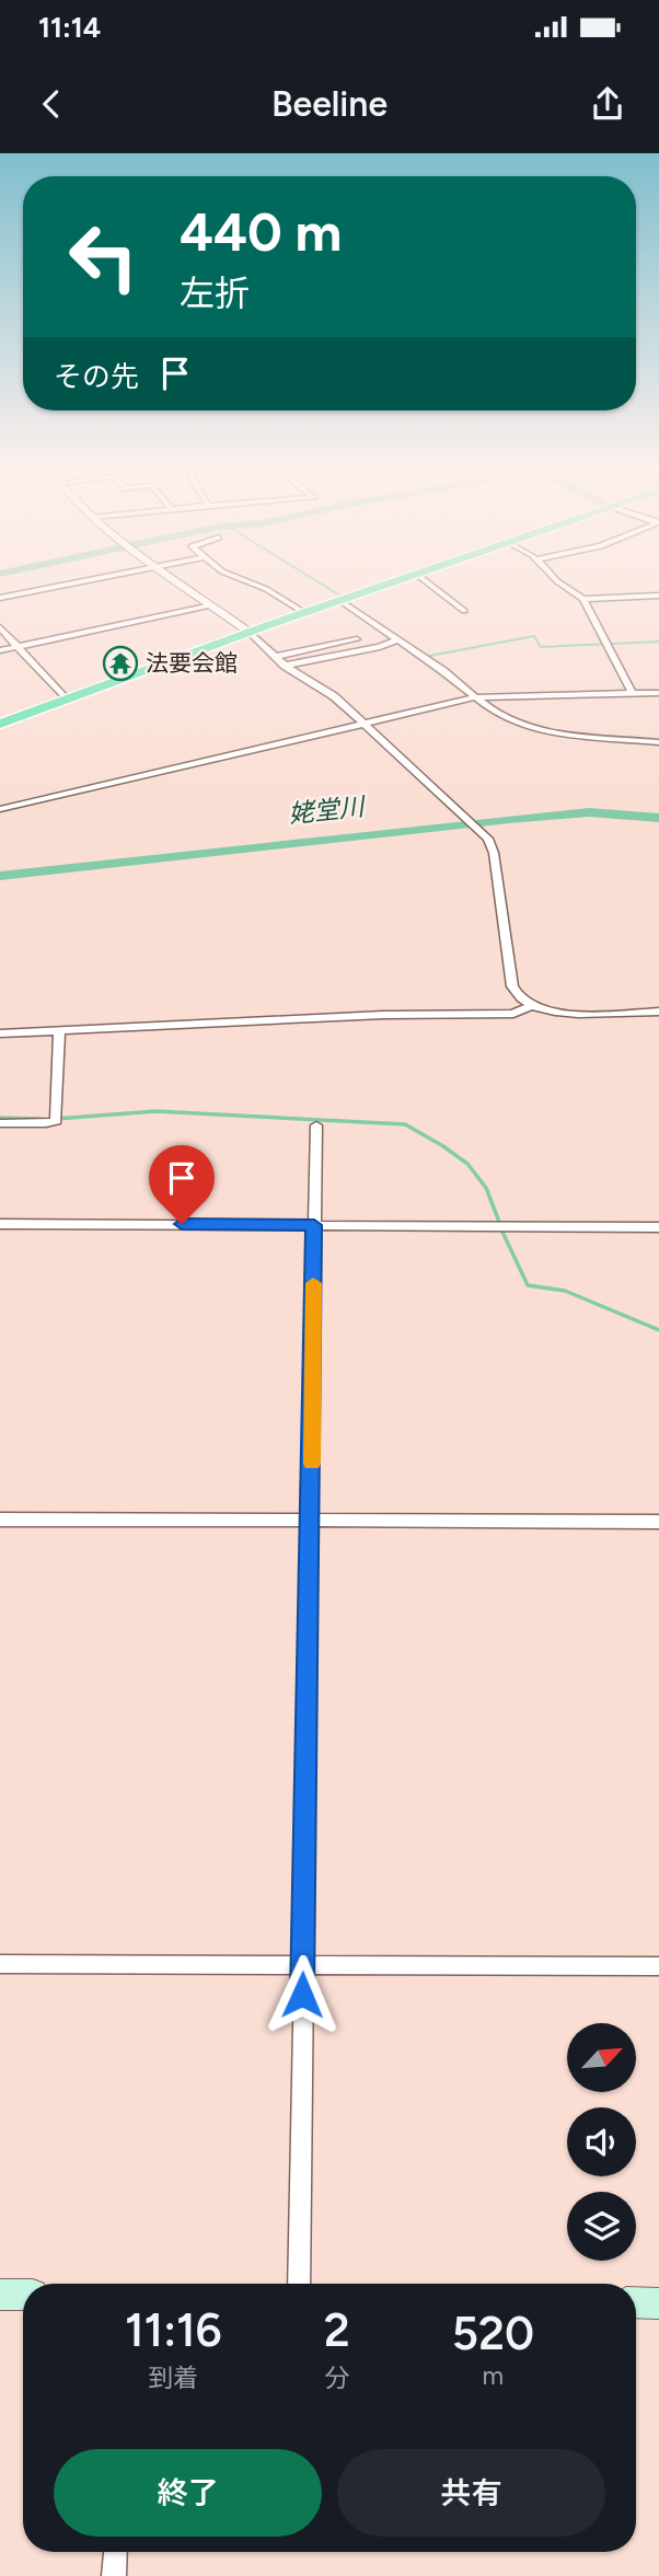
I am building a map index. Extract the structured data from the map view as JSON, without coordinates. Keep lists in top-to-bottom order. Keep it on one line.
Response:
{"water":["姥堂川"],"places":{"temple":["法要会館"]},"north":"top right","page":{"status":"11:14","header":"Beeline","turn":["440 m","左折"],"then":"その先","eta":["11:16","到着","2","分","520","m"],"buttons":["終了","共有"]}}
